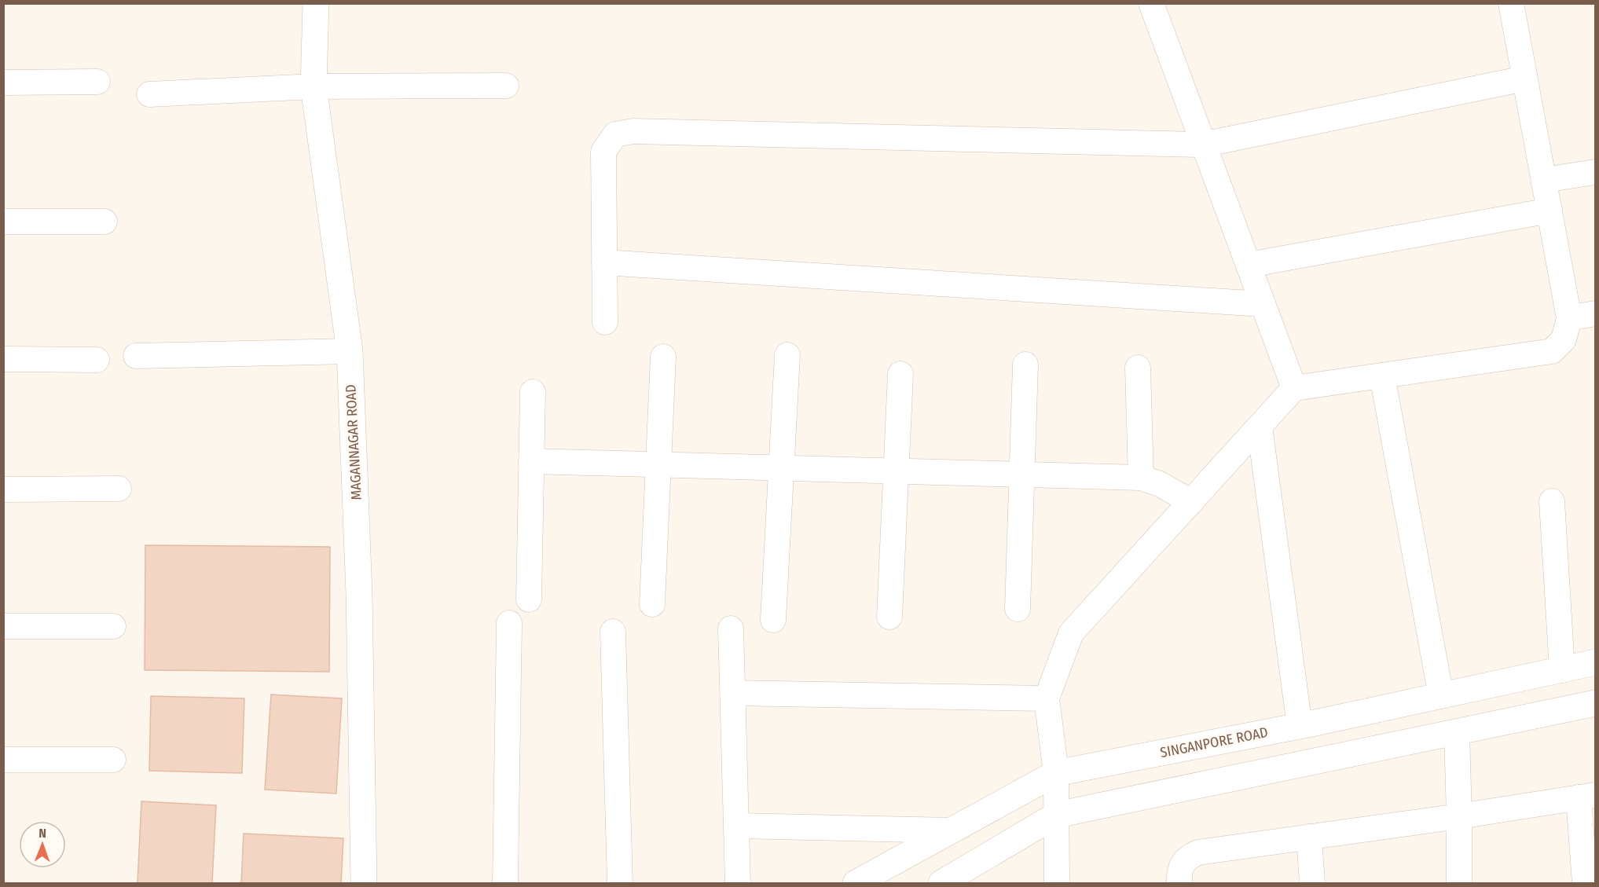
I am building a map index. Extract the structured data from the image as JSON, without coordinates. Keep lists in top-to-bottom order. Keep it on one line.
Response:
{"streets":{"main road":["MAGANNAGAR ROAD","SINGANPORE ROAD"]},"north":"top"}
